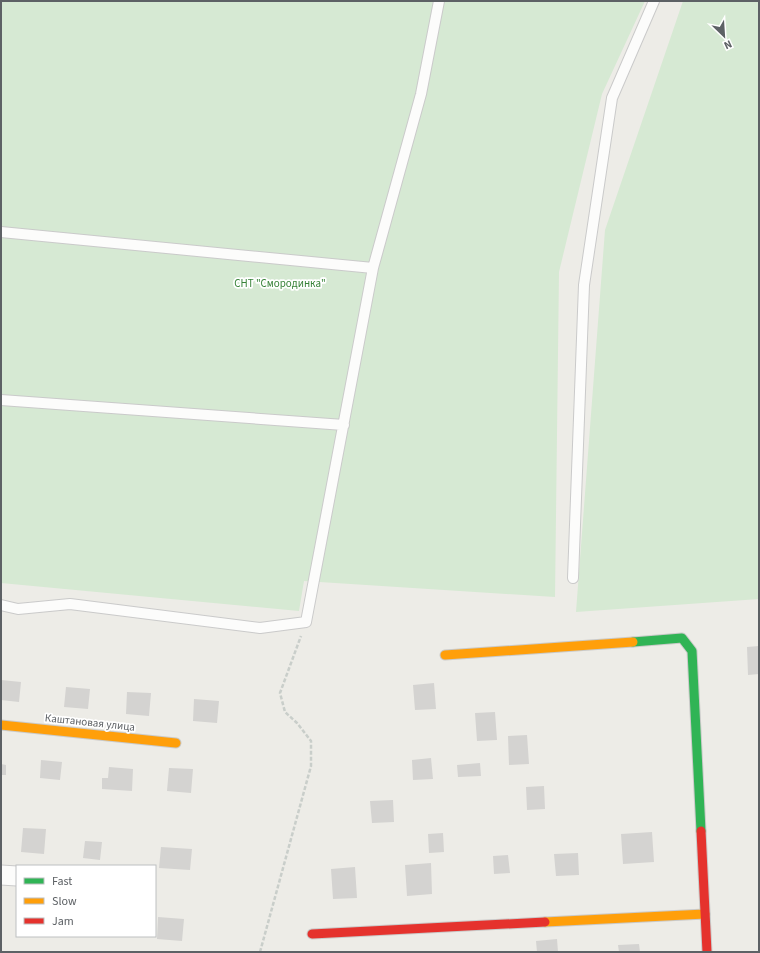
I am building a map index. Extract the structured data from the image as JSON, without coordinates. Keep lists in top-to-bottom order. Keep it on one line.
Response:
{"streets":{"street":["Каштановая улица"]},"parks":["СНТ \"Смородинка\""],"legend":["Fast","Slow","Jam"],"north":"bottom right"}
